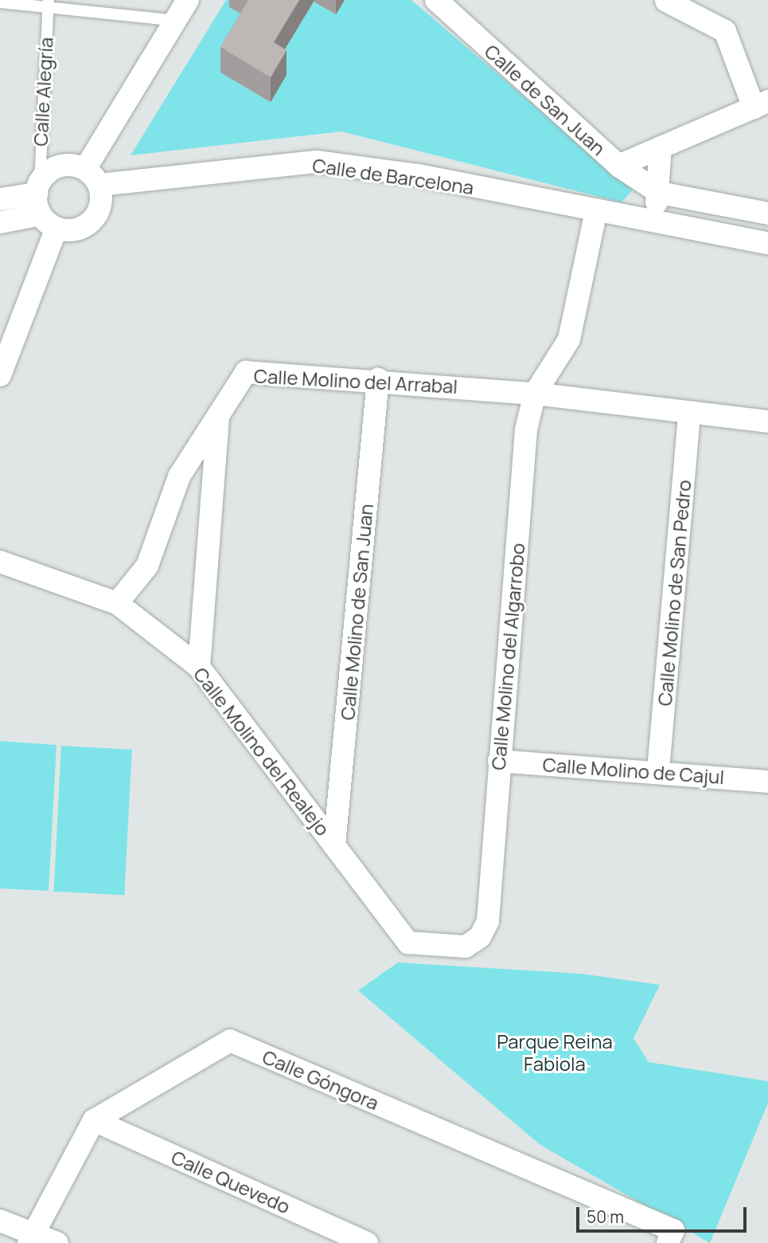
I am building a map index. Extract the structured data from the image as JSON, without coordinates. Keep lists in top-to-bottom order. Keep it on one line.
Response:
{"streets":{"street":["Calle de San Juan","Calle de Barcelona","Calle Molino del Arrabal","Calle Molino de San Pedro","Calle Molino de San Juan","Calle Molino del Algarrobo","Calle Molino del Realejo","Calle Molino de Cajul","Calle Góngora","Calle Quevedo"],"lane":["Calle Alegría"]},"crossings":[["Calle Alegría","Calle de Barcelona"],["Calle Molino del Arrabal","Calle Molino de San Pedro"],["Calle Molino del Arrabal","Calle Molino de San Juan"],["Calle Molino del Arrabal","Calle Molino del Algarrobo"],["Calle Molino del Arrabal","Calle Molino del Realejo"],["Calle Molino de San Pedro","Calle Molino de Cajul"],["Calle Molino de San Juan","Calle Molino del Realejo"],["Calle Molino del Algarrobo","Calle Molino del Realejo"],["Calle Molino del Algarrobo","Calle Molino de Cajul"],["Calle Góngora","Calle Quevedo"]],"parks":["Parque Reina Fabiola"],"scale_bar":"50 m"}
